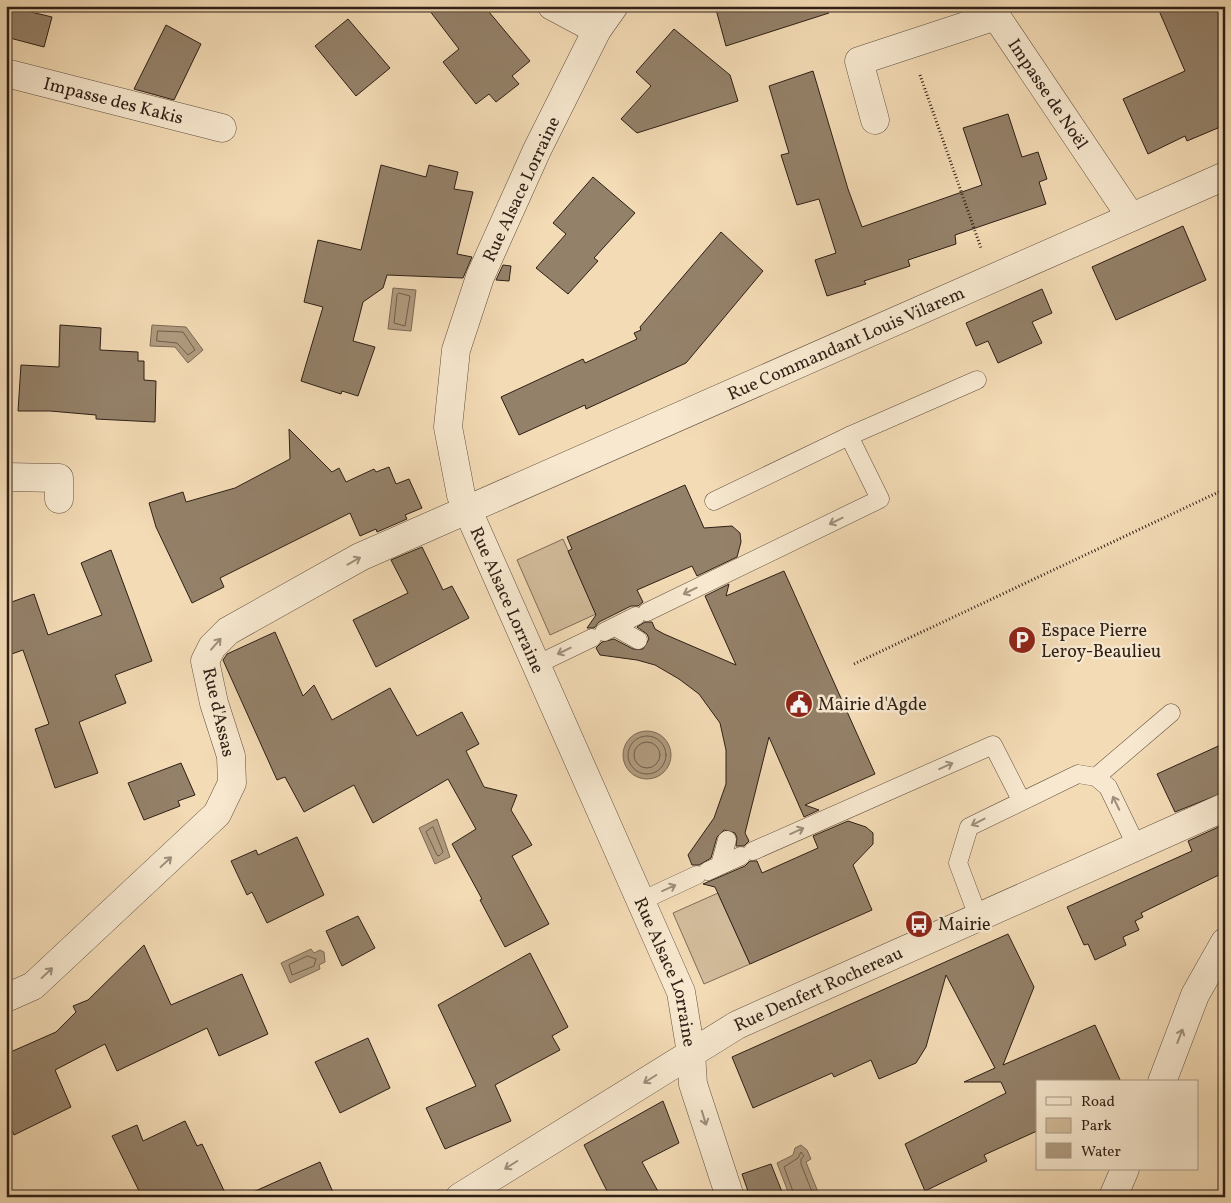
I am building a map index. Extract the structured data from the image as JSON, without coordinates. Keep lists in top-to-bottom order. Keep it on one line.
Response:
{"streets":{"street":["Impasse de Noël","Impasse des Kakis","Rue Alsace Lorraine","Rue Commandant Louis Vilarem","Rue d'Assas","Rue Denfert Rochereau"]},"crossings":[["Impasse de Noël","Rue Commandant Louis Vilarem"],["Rue Alsace Lorraine","Rue Commandant Louis Vilarem"],["Rue Alsace Lorraine","Rue d'Assas"],["Rue Alsace Lorraine","Rue Denfert Rochereau"],["Rue Commandant Louis Vilarem","Rue d'Assas"]],"one_way":["Rue d'Assas"],"places":{"parking":["Espace Pierre Leroy-Beaulieu"],"public building":["Mairie d'Agde"],"bus stop":["Mairie"]},"legend":["Road","Park","Water"]}
